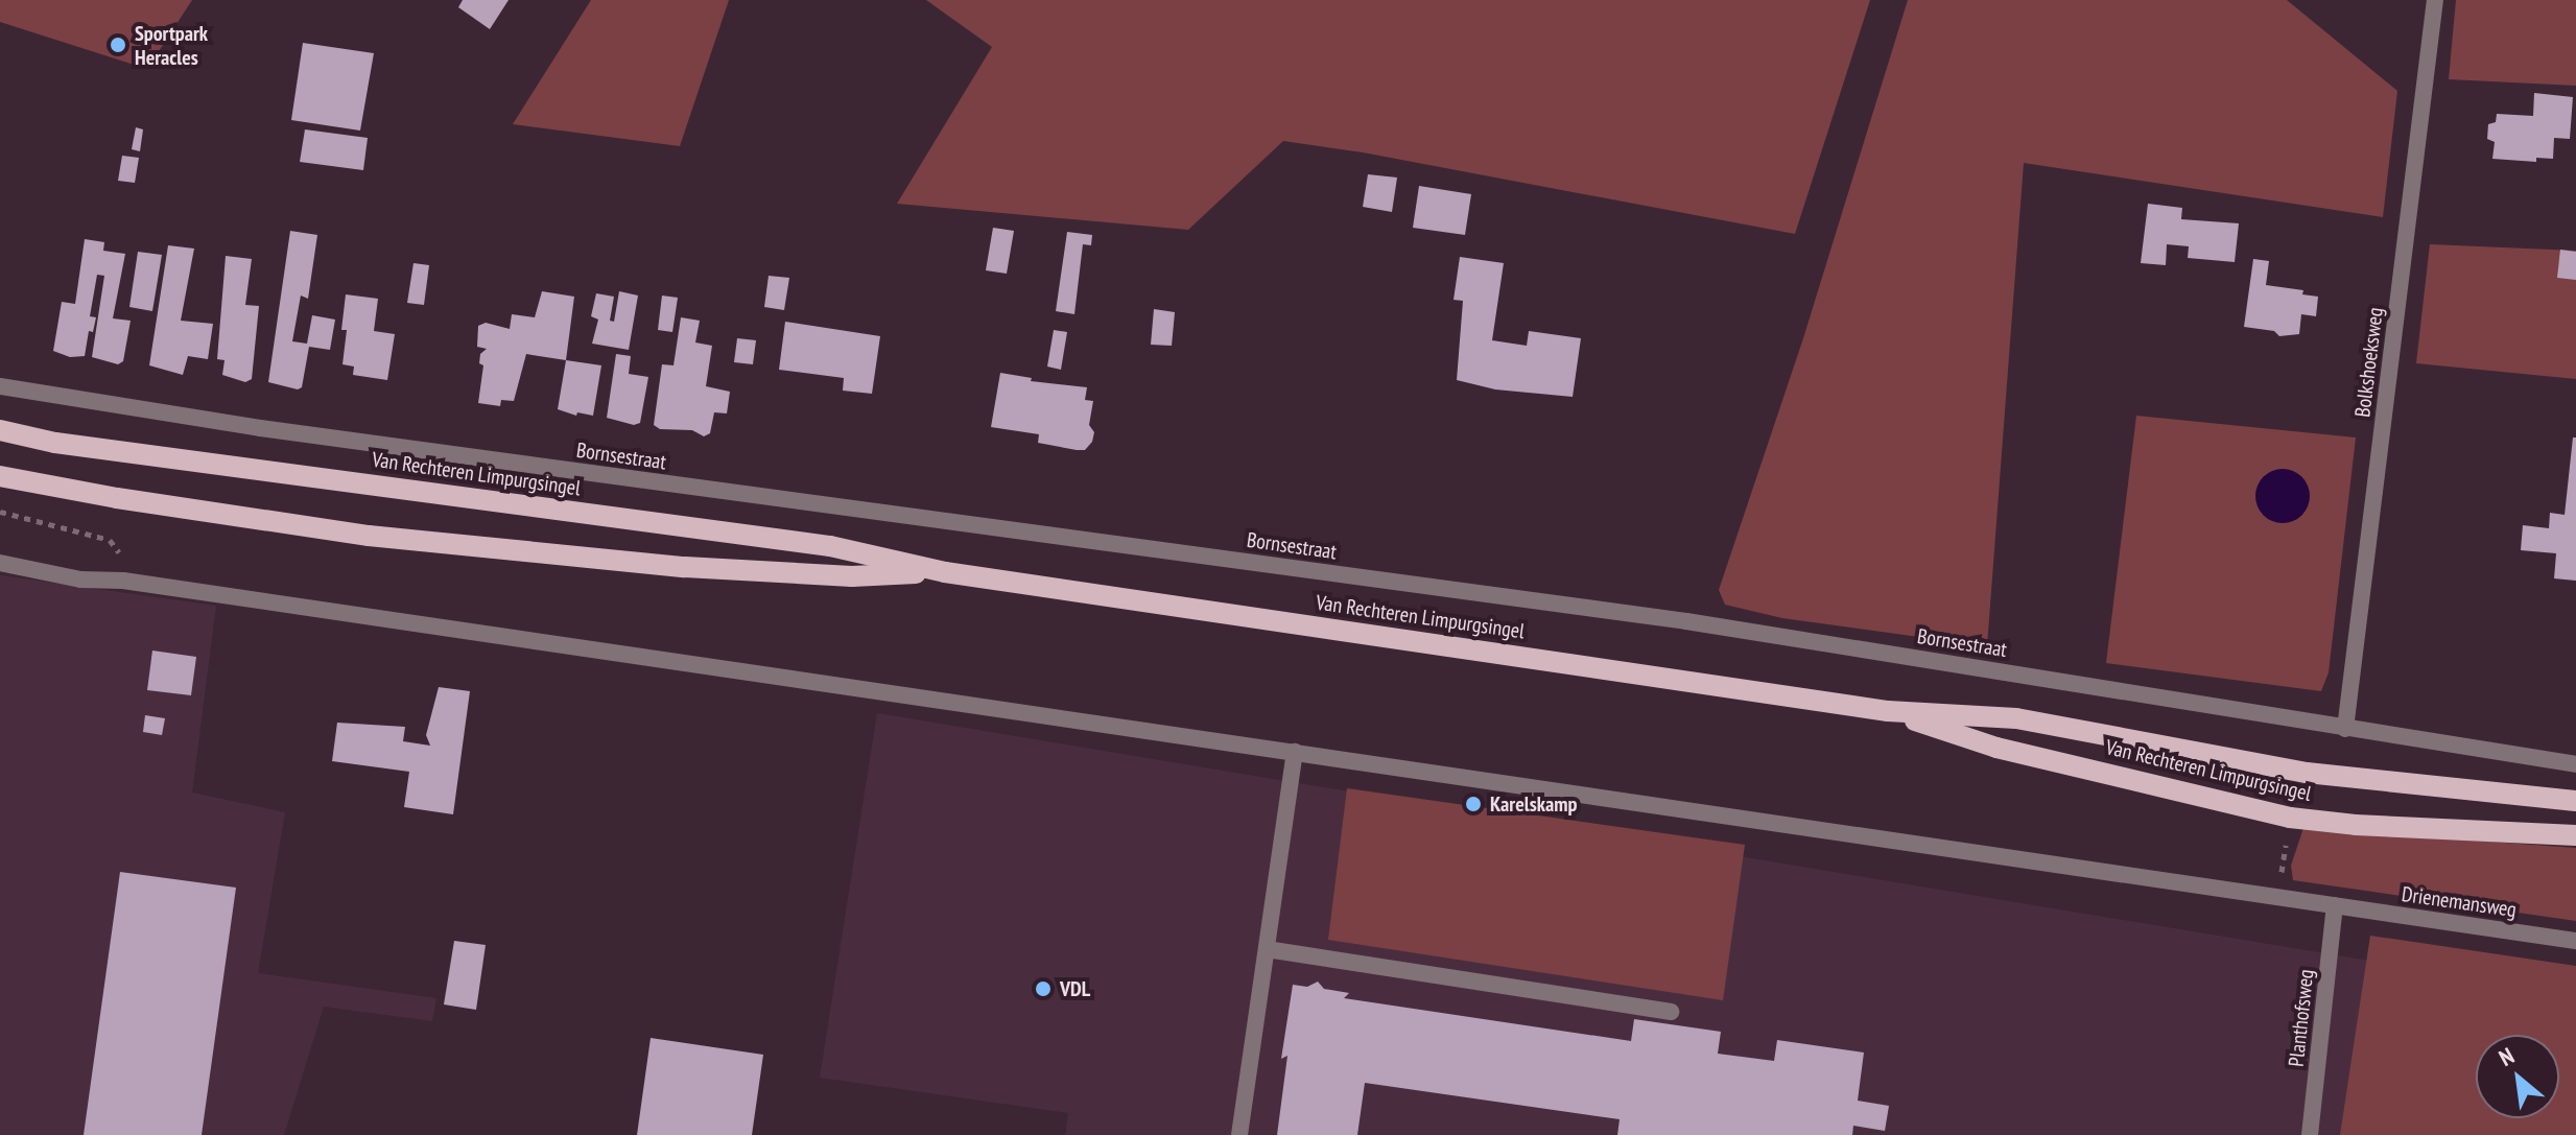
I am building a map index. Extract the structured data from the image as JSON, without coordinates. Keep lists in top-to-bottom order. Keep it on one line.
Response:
{"streets":{"main road":["Van Rechteren Limpurgsingel"],"street":["Bolkshoeksweg","Bornsestraat","Drienemansweg","Planthofsweg"]},"crossings":[["Bolkshoeksweg","Bornsestraat"],["Drienemansweg","Planthofsweg"]],"places":["Sportpark Heracles","Karelskamp","VDL"],"north":"top left"}
